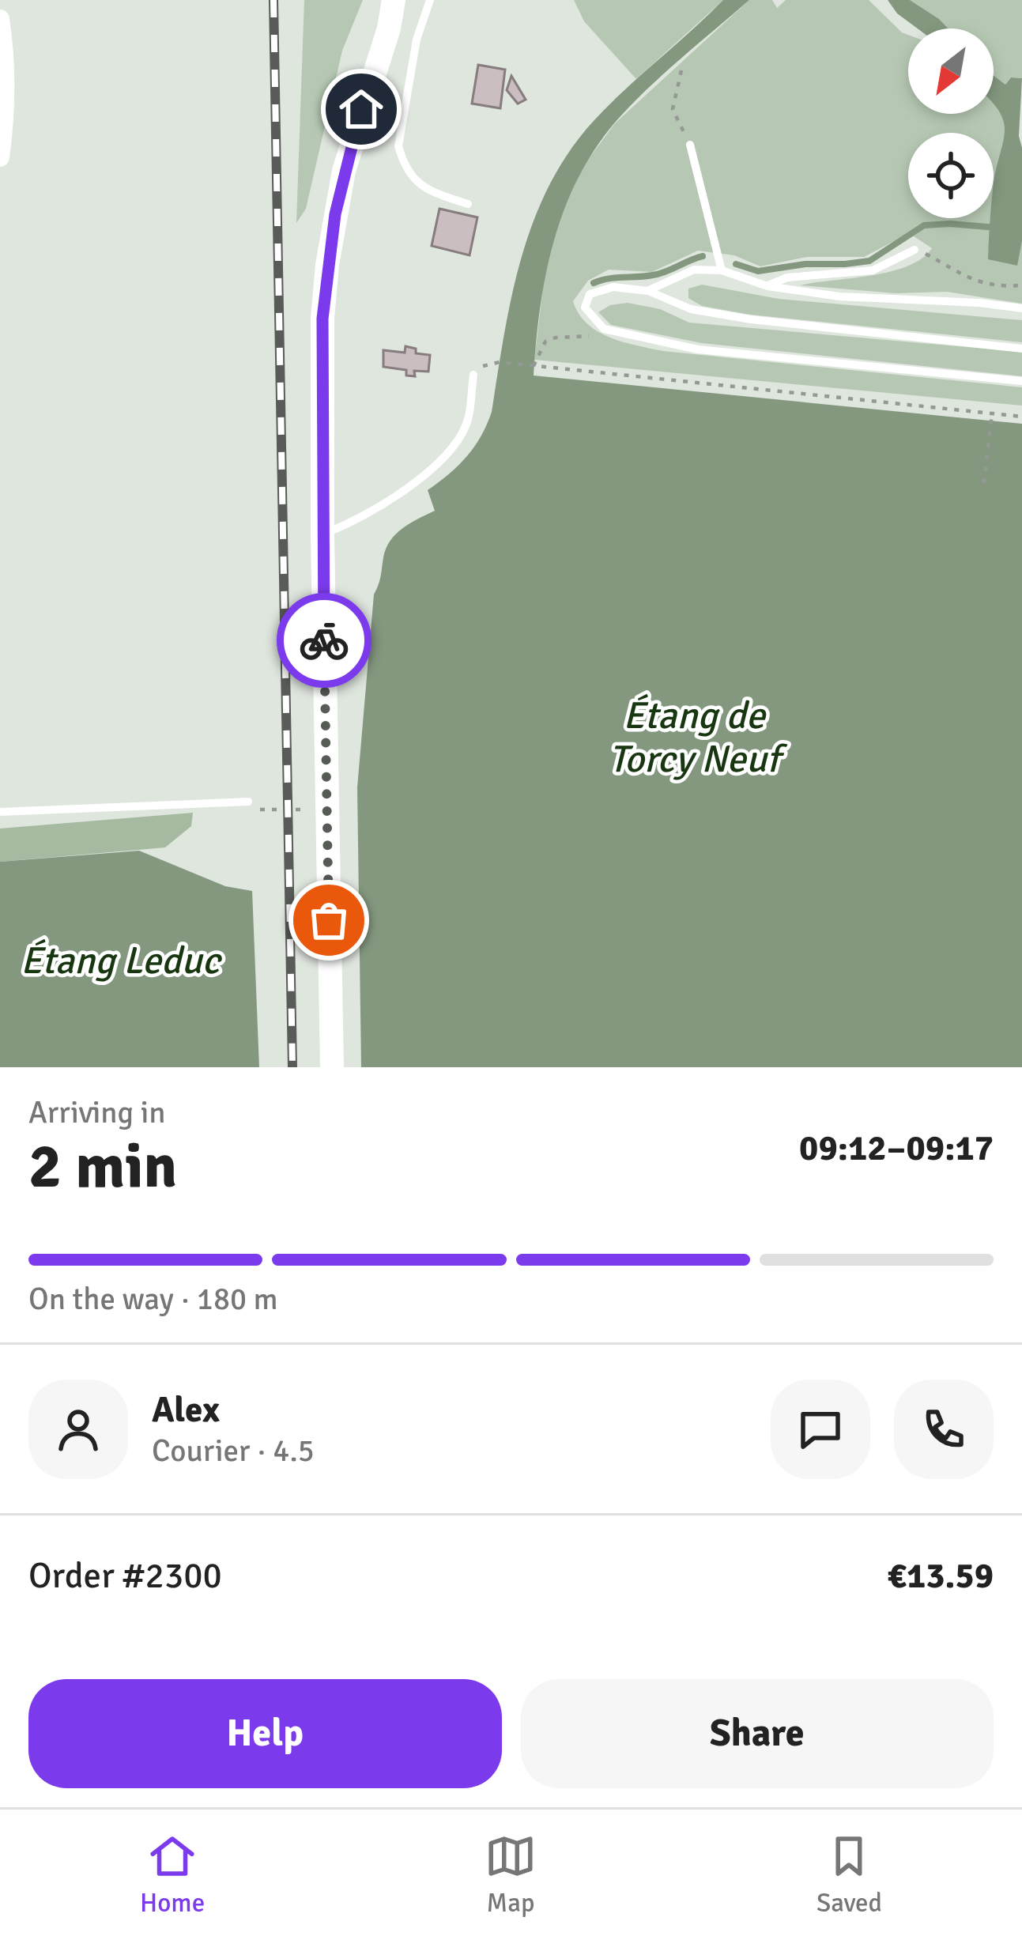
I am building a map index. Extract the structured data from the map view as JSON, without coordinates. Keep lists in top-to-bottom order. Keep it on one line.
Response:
{"water":["Étang de Torcy Neuf","Étang Leduc"],"north":"bottom left","page":{"heading":["2 min","Arriving in","09:12–09:17"],"panel":["Alex","Courier · 4.5","Order #2300","€13.59"],"bar":"On the way · 180 m","buttons":["Help","Share"],"tabs":["Home","Map","Saved"]}}
